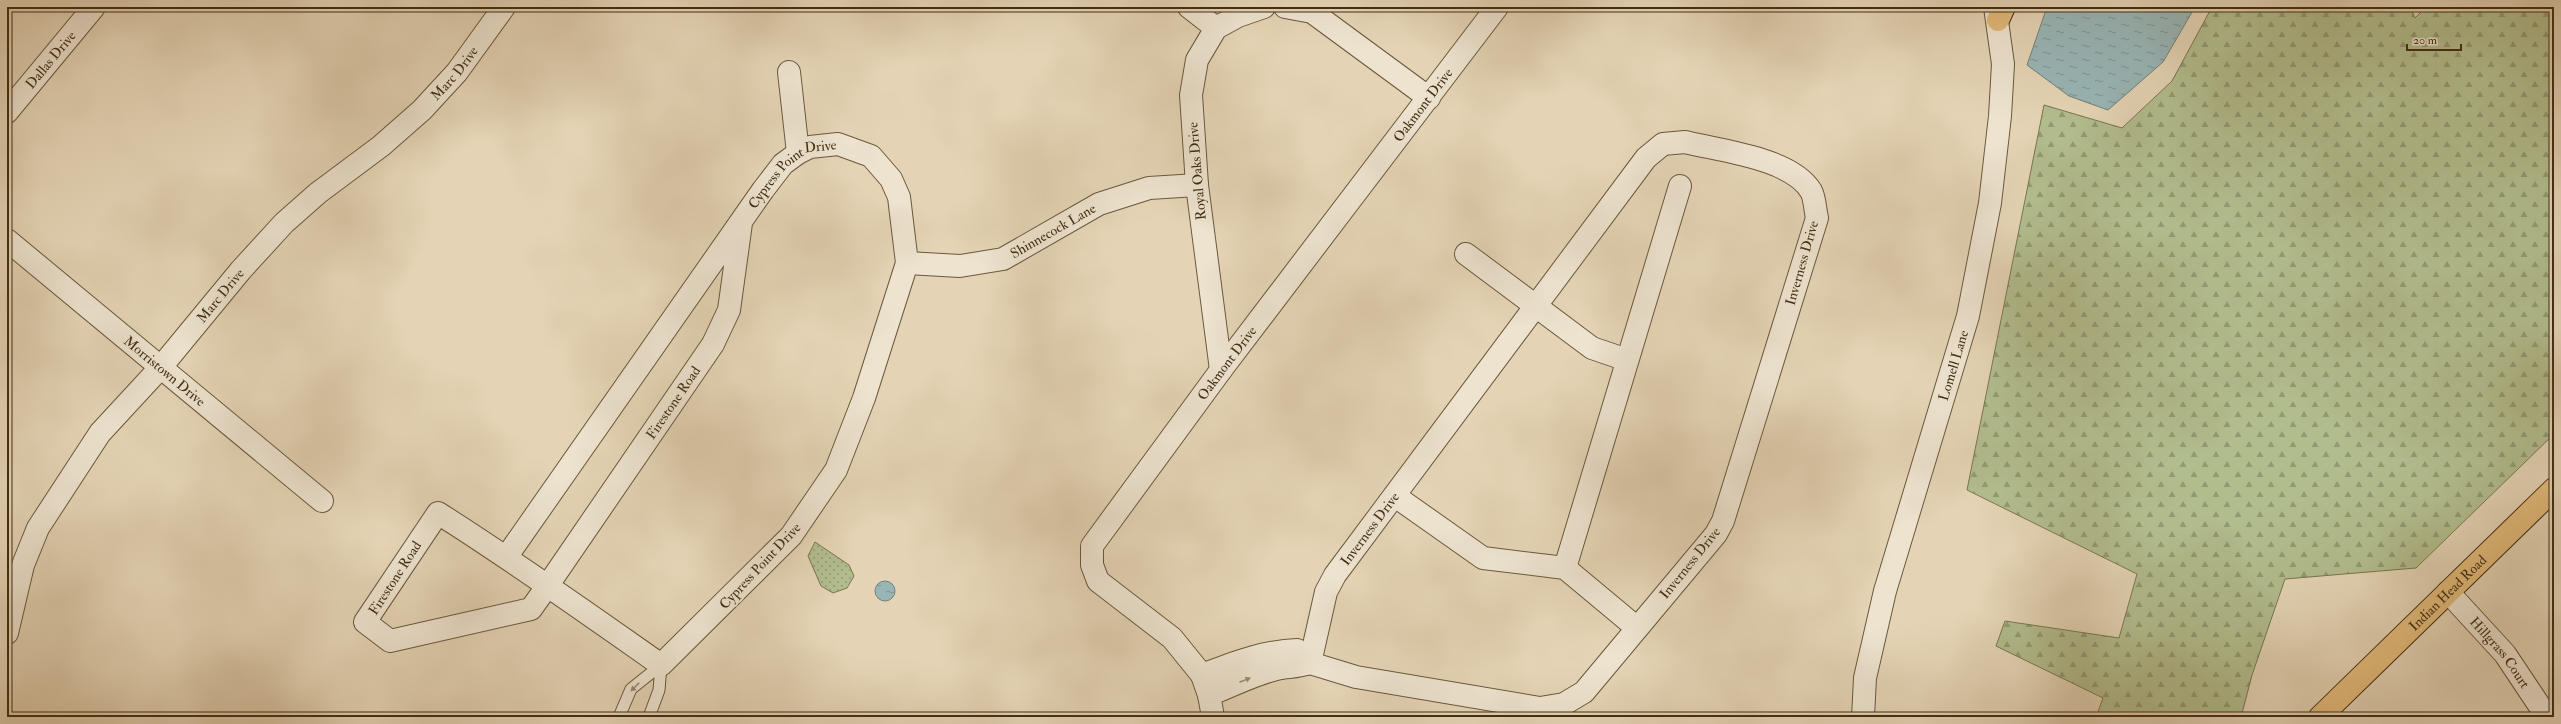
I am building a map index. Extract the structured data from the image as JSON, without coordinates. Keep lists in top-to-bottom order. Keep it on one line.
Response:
{"streets":{"main road":["Indian Head Road"],"street":["Dallas Drive","Marc Drive","Oakmont Drive","Royal Oaks Drive","Cypress Point Drive","Shinnecock Lane","Inverness Drive","Lomell Lane","Morristown Drive","Firestone Road","Hillgrass Court"]},"crossings":[["Marc Drive","Morristown Drive"],["Oakmont Drive","Royal Oaks Drive"],["Royal Oaks Drive","Shinnecock Lane"],["Cypress Point Drive","Shinnecock Lane"],["Cypress Point Drive","Firestone Road"],["Indian Head Road","Hillgrass Court"]],"scale_bar":"20 m"}
